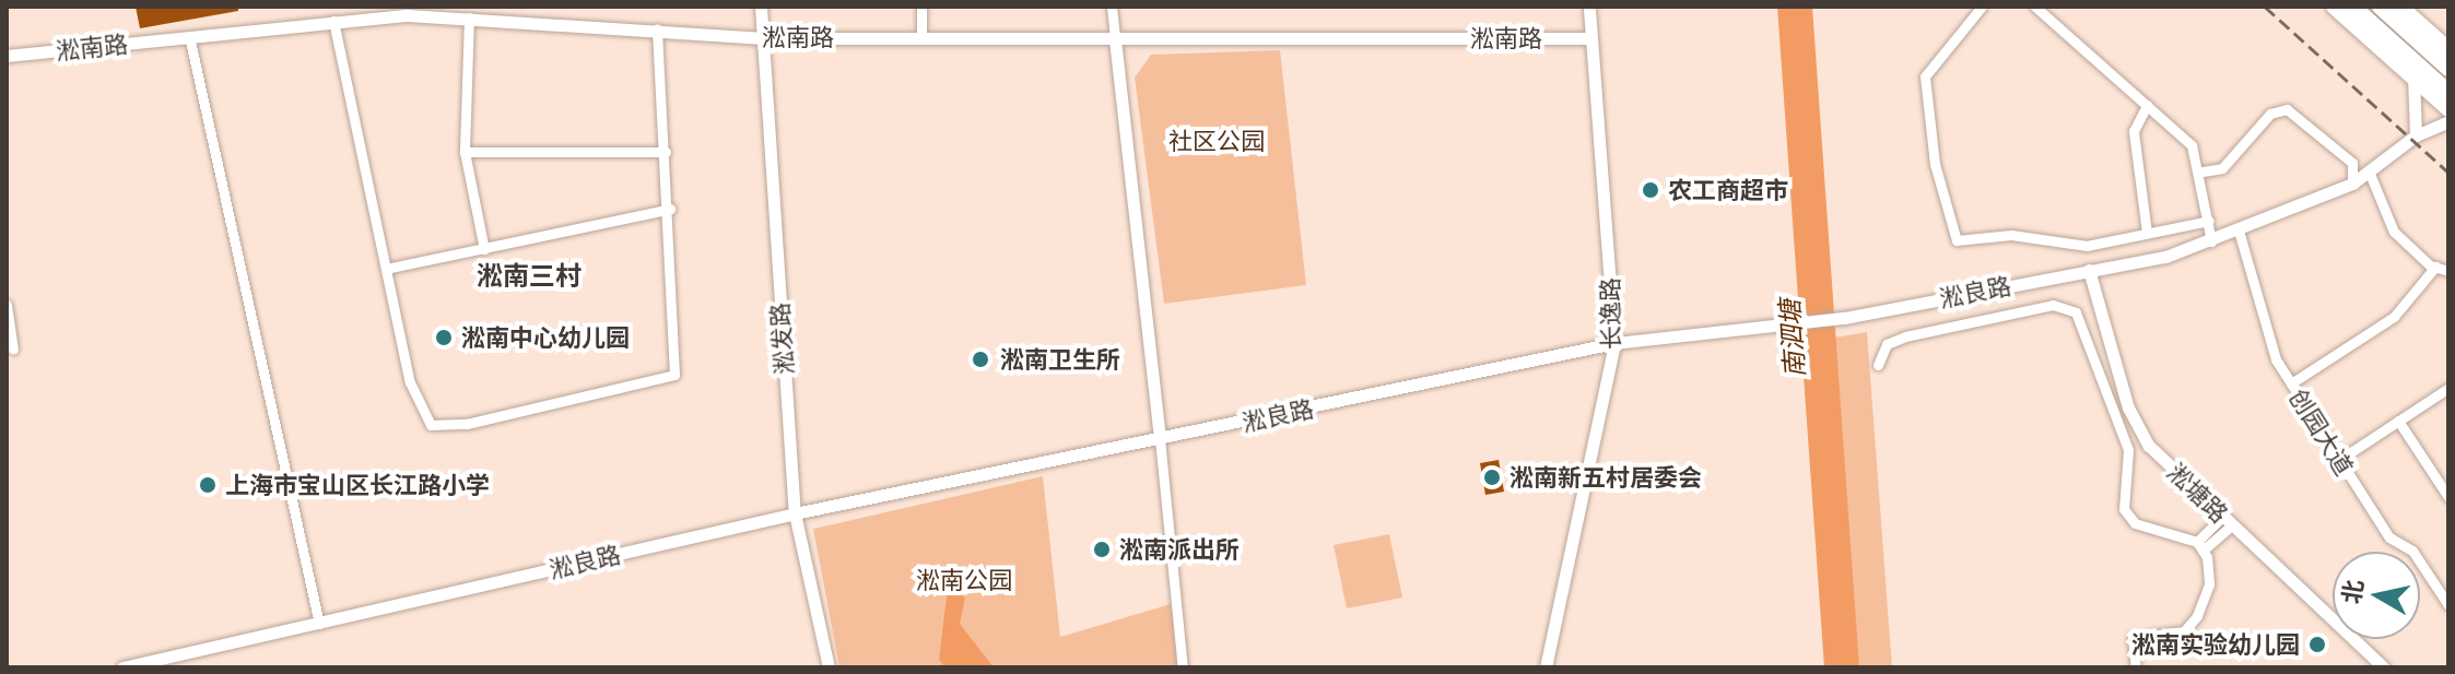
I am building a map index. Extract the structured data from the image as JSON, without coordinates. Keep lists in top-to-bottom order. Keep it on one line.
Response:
{"streets":{"street":["淞南路","淞良路","长逸路","淞发路","创园大道","淞塘路"]},"crossings":[["淞南路","长逸路"],["淞南路","淞发路"],["淞良路","长逸路"],["淞良路","淞发路"],["淞良路","创园大道"],["淞良路","淞塘路"]],"districts":["淞南三村"],"water":["南泗塘"],"parks":["社区公园","淞南公园"],"places":["农工商超市","淞南中心幼儿园","淞南卫生所","淞南新五村居委会","上海市宝山区长江路小学","淞南派出所","淞南实验幼儿园"],"north":"left"}
